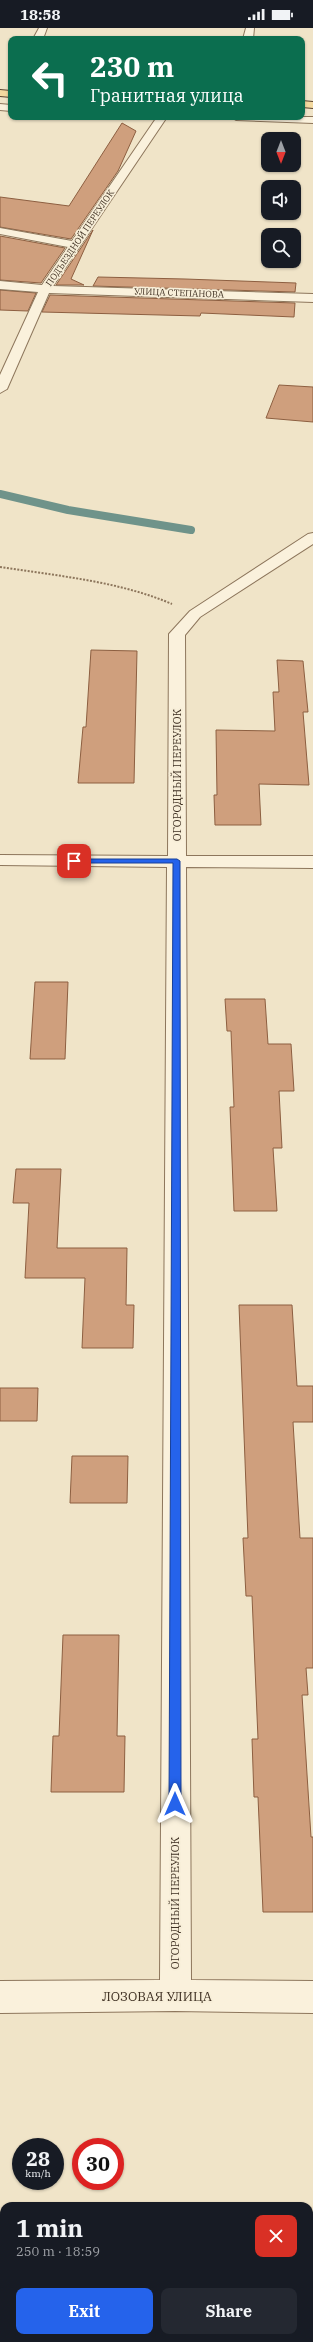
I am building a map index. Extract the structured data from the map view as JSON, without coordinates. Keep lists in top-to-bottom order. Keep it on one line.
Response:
{"streets":{"street":["ПОДЪЕЗДНОЙ ПЕРЕУЛОК","УЛИЦА СТЕПАНОВА","ОГОРОДНЫЙ ПЕРЕУЛОК","ЛОЗОВАЯ УЛИЦА"]},"crossings":[["ПОДЪЕЗДНОЙ ПЕРЕУЛОК","УЛИЦА СТЕПАНОВА"],["ОГОРОДНЫЙ ПЕРЕУЛОК","ЛОЗОВАЯ УЛИЦА"]],"north":"bottom","page":{"status":"18:58","turn":["230 m","Гранитная улица"],"speed":"28 km/h","limit":"30","heading":["1 min","250 m · 18:59"],"buttons":["Exit","Share"]}}
